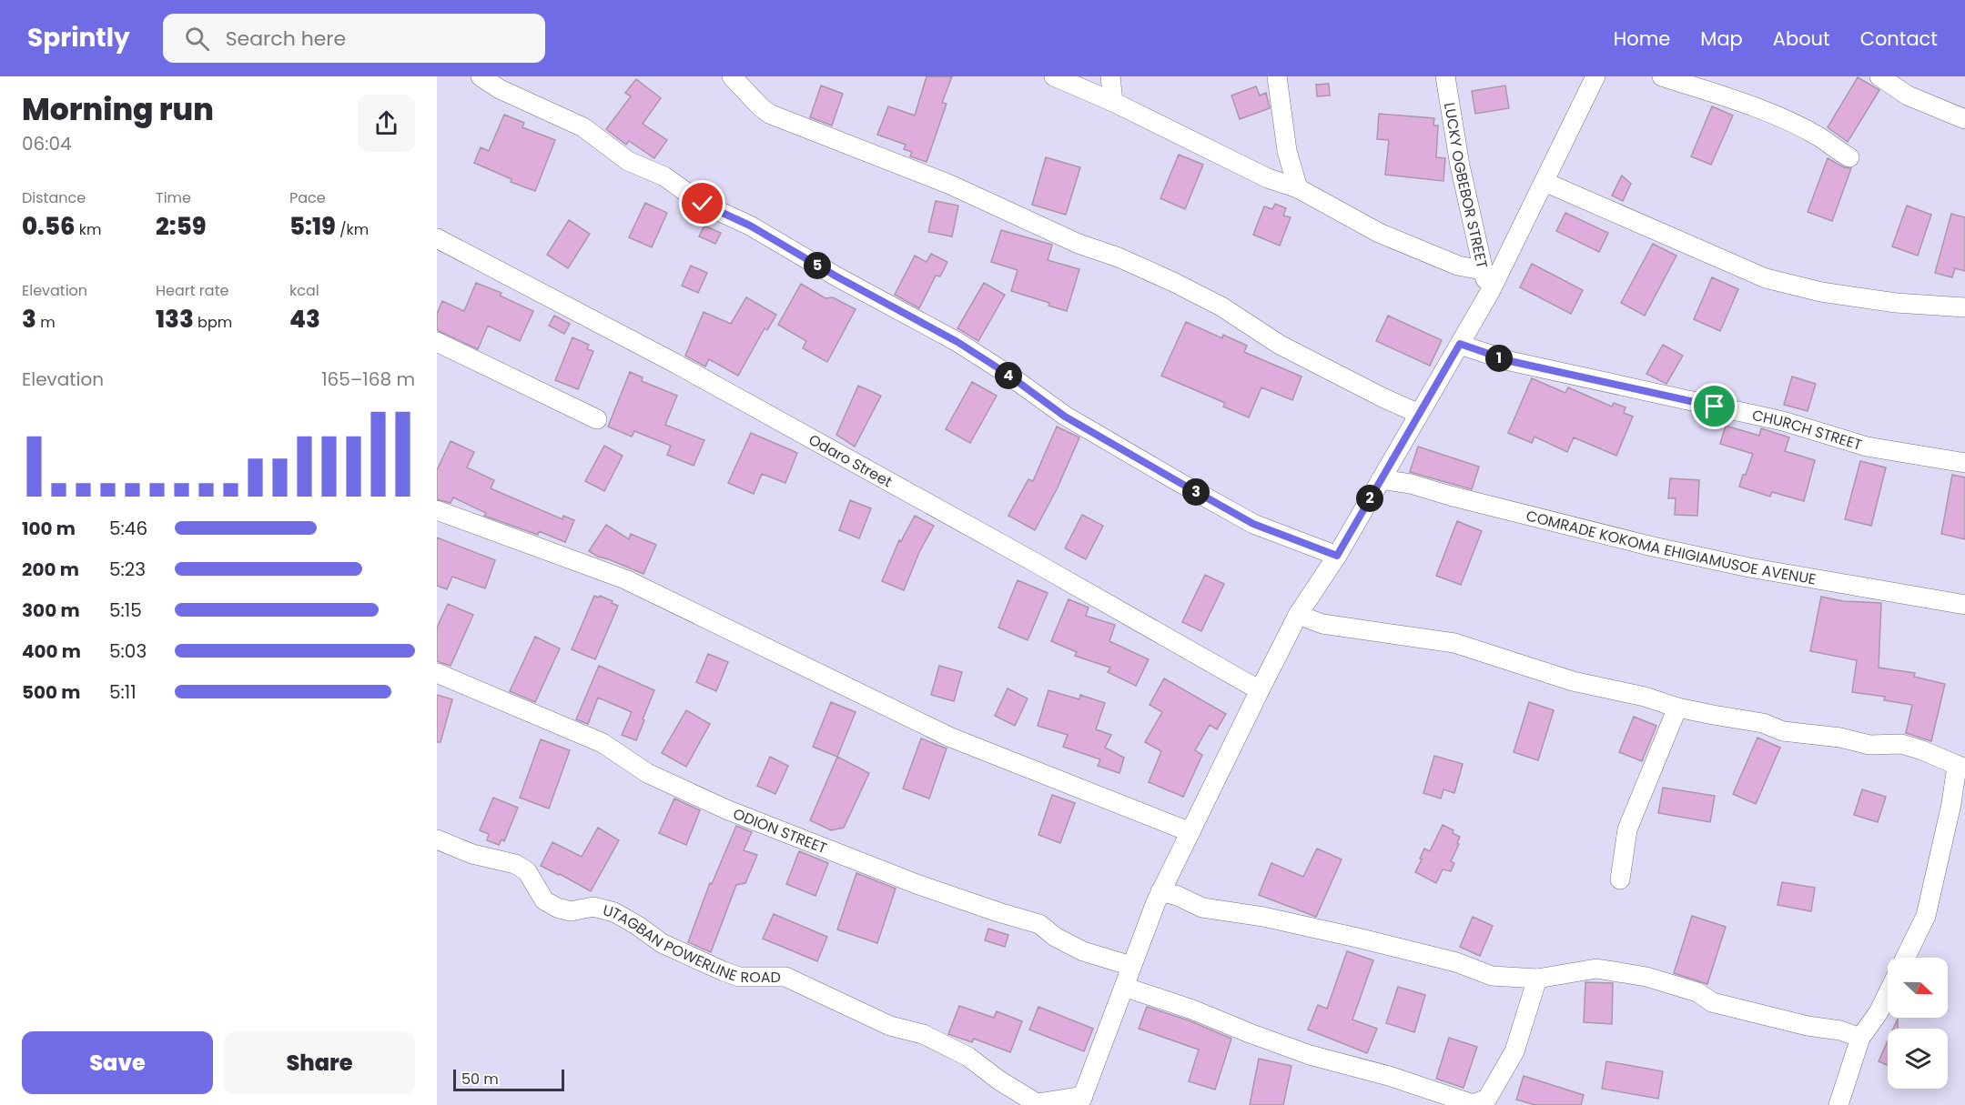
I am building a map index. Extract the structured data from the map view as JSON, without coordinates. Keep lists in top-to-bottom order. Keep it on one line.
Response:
{"streets":{"street":["LUCKY OGBEBOR STREET","CHURCH STREET","Odaro Street","COMRADE KOKOMA EHIGIAMUSOE AVENUE","ODION STREET","UTAGBAN POWERLINE ROAD"]},"scale_bar":"50 m","north":"right","page":{"header":"Sprintly","search":"Search here","nav":["Home","Map","About","Contact"],"heading":["Morning run","06:04"],"stats":[["Distance","0.56 km"],["Time","2:59"],["Pace","5:19 /km"],["Elevation","3 m"],["Heart rate","133 bpm"],["kcal","43"]],"pins":["5","1","4","3","2"],"chart":["Elevation","165–168 m"],"list":[{"name":"100 m","note":"5:46"},{"name":"200 m","note":"5:23"},{"name":"300 m","note":"5:15"},{"name":"400 m","note":"5:03"},{"name":"500 m","note":"5:11"}],"buttons":["Save","Share"],"scale":"50 m"}}
